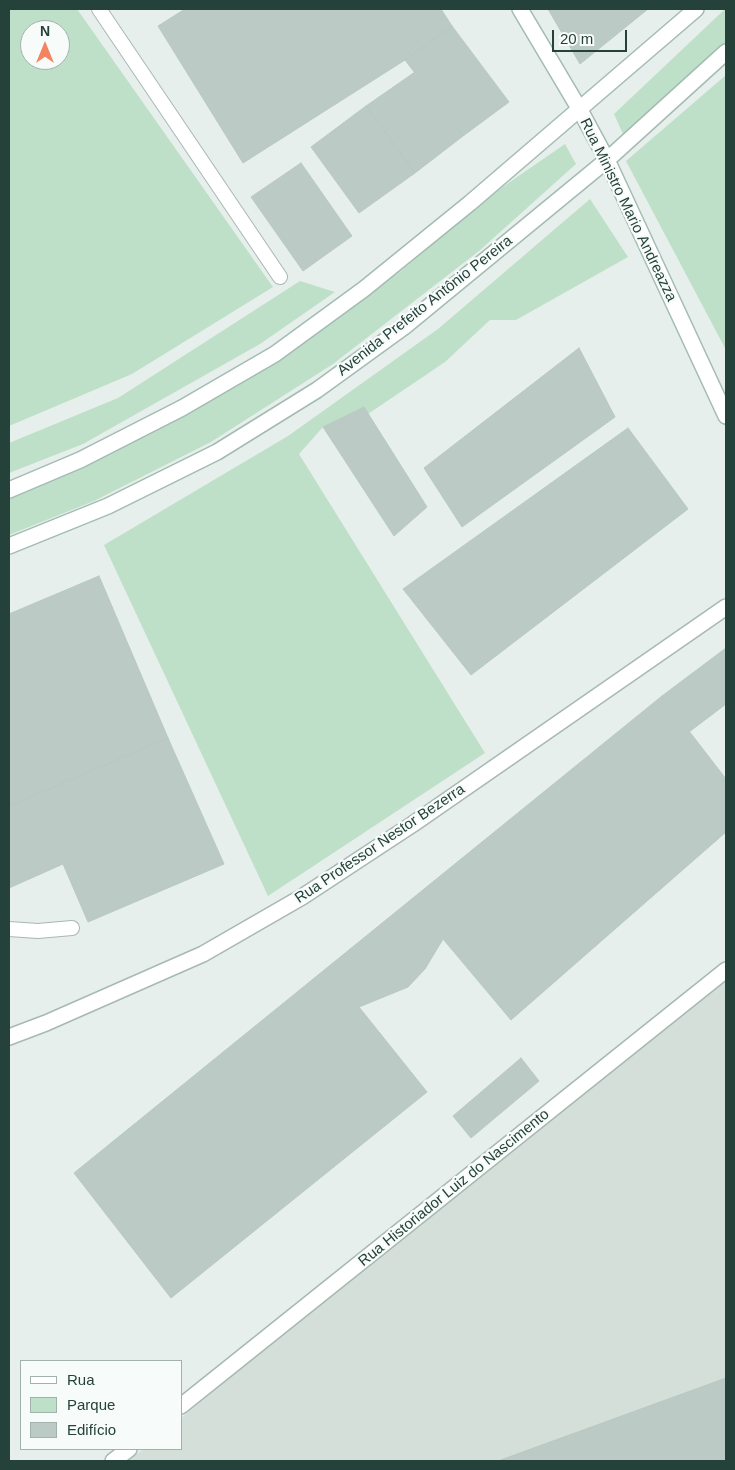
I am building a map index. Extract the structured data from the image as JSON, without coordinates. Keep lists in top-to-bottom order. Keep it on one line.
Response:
{"streets":{"street":["Rua Ministro Mario Andreazza","Avenida Prefeito Antônio Pereira","Rua Professor Nestor Bezerra","Rua Historiador Luiz do Nascimento"]},"crossings":[["Rua Ministro Mario Andreazza","Avenida Prefeito Antônio Pereira"]],"legend":["Rua","Parque","Edifício"],"scale_bar":"20 m","north":"top"}
